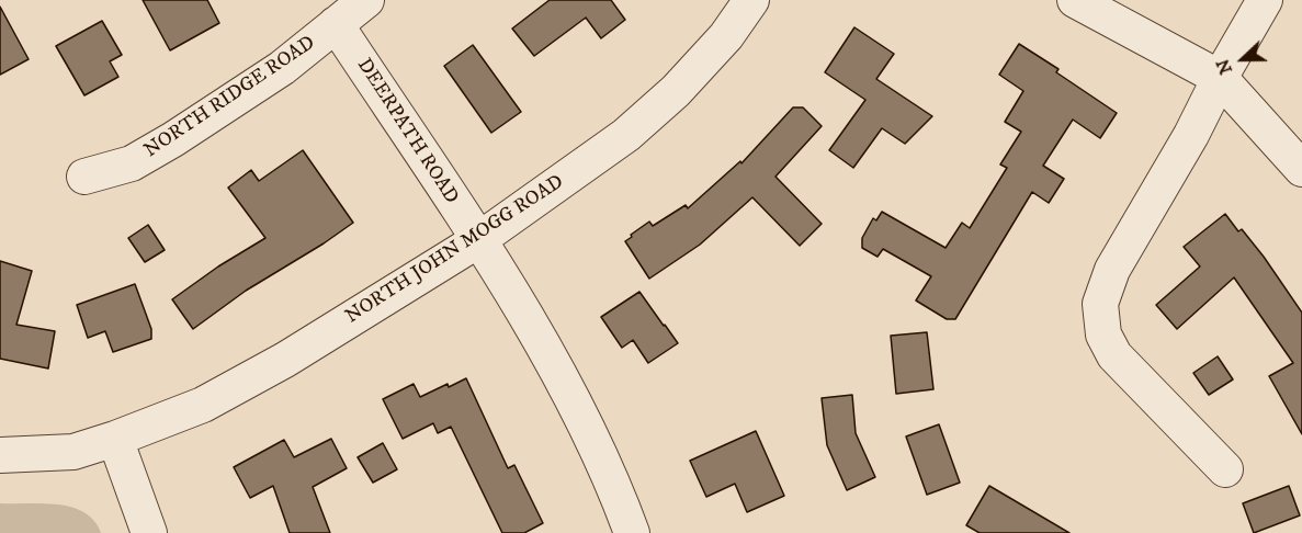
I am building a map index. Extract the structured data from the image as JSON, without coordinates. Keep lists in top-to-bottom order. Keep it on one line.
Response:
{"streets":{"street":["NORTH RIDGE ROAD","DEERPATH ROAD","NORTH JOHN MOGG ROAD"]},"crossings":[["NORTH RIDGE ROAD","DEERPATH ROAD"],["DEERPATH ROAD","NORTH JOHN MOGG ROAD"]],"north":"left"}
